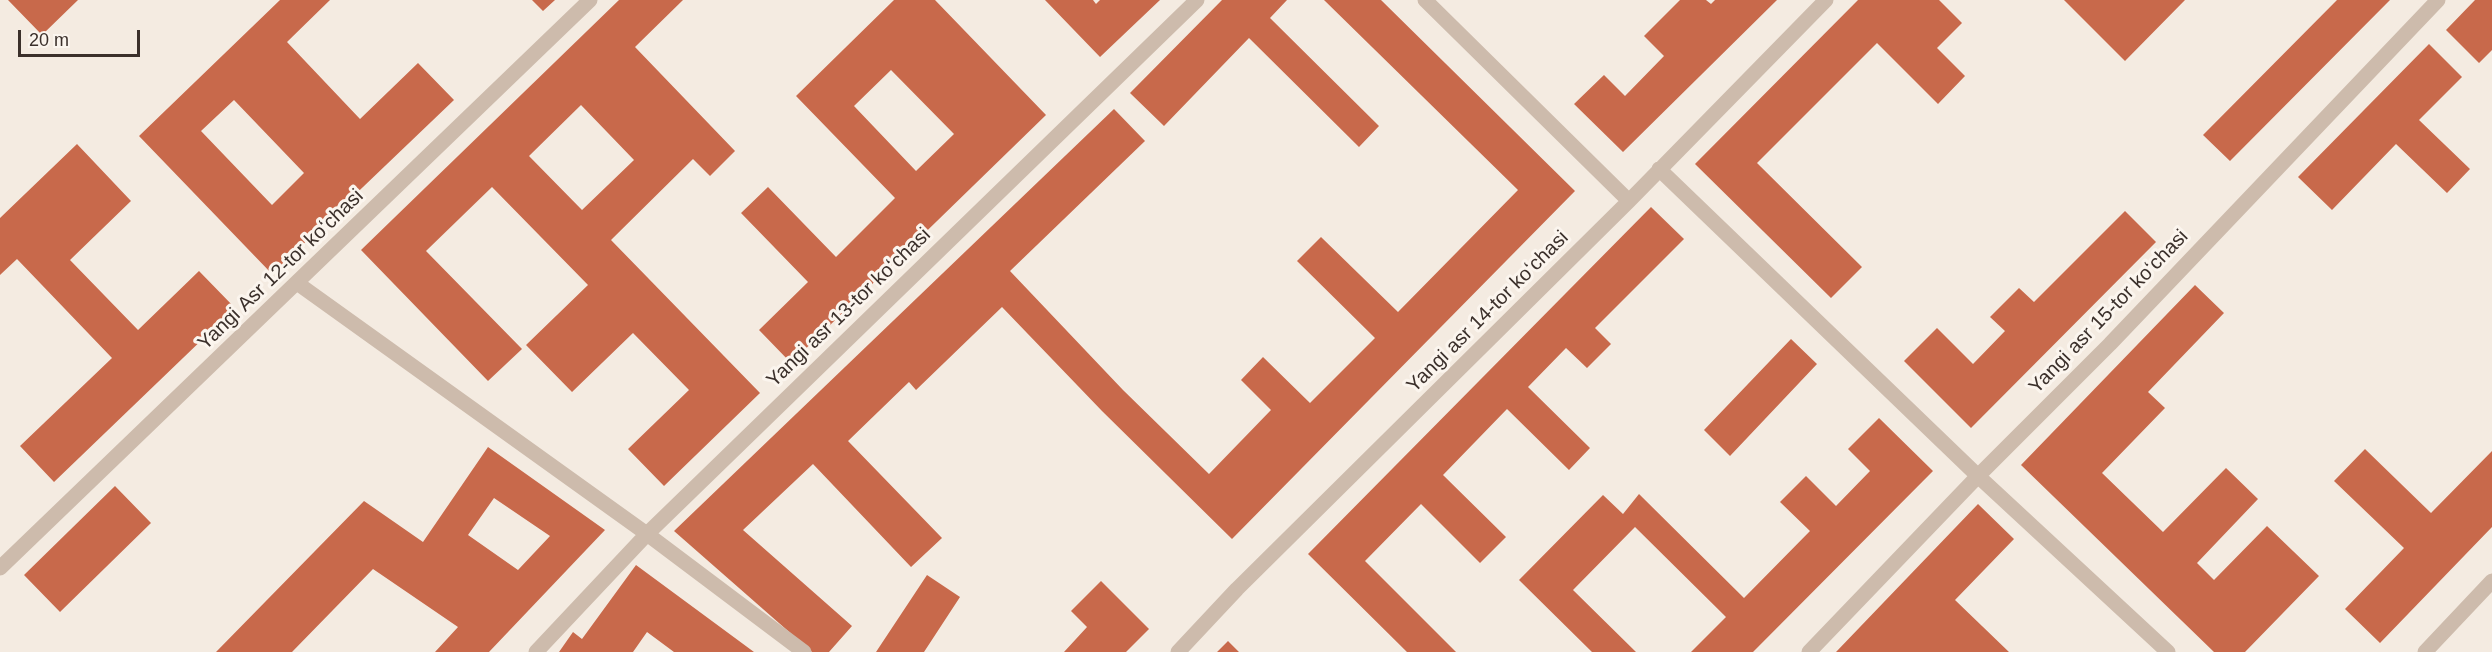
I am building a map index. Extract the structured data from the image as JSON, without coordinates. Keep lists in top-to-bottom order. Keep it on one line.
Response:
{"streets":{"street":["Yangi Asr 12-tor koʻchasi","Yangi asr 13-tor koʻchasi","Yangi asr 14-tor koʻchasi","Yangi asr 15-tor koʻchasi"]},"scale_bar":"20 m"}
